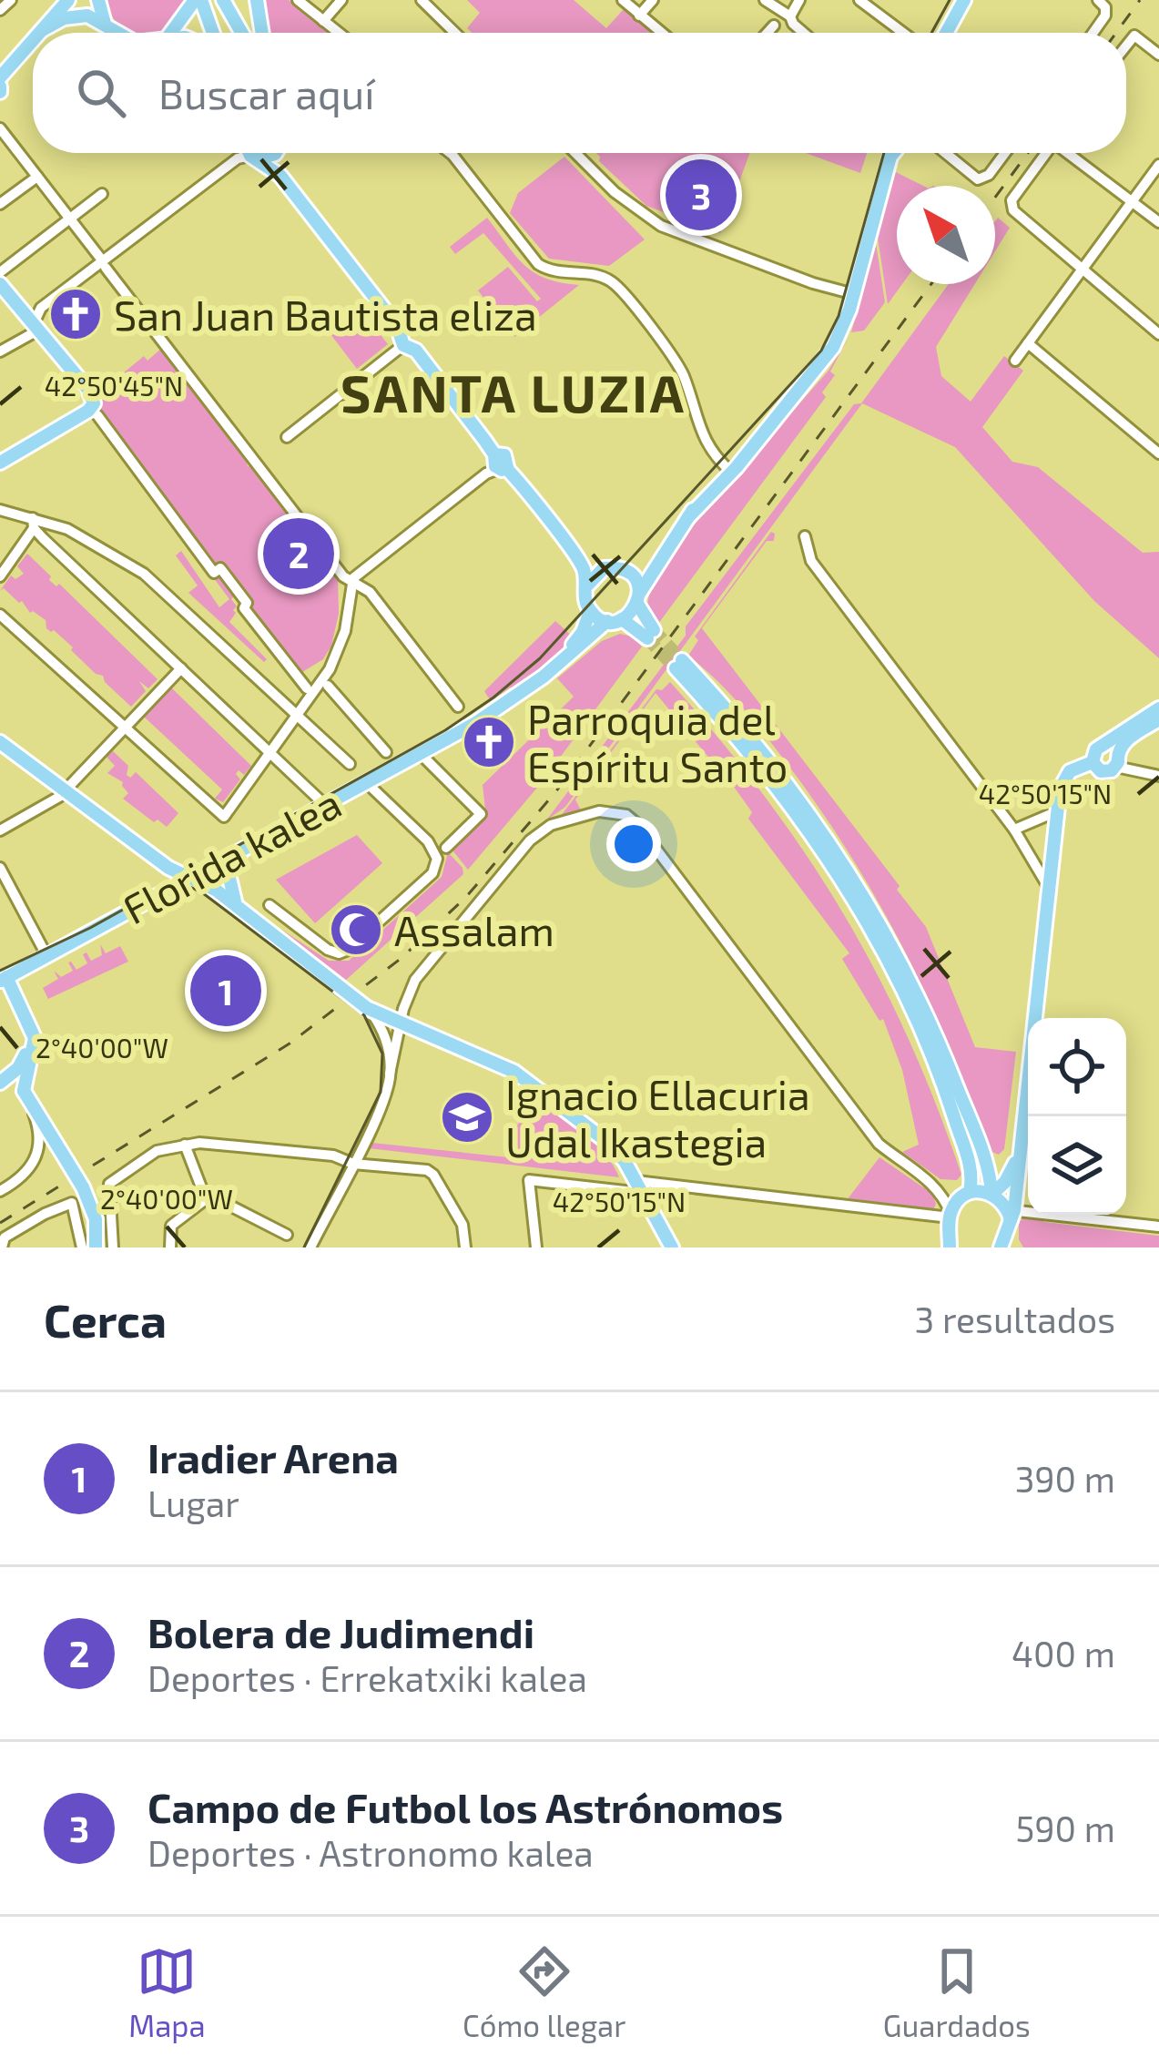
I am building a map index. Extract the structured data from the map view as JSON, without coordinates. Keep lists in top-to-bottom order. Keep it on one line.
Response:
{"streets":{"main road":["Florida kalea"]},"districts":["SANTA LUZIA"],"places":{"church":["San Juan Bautista eliza","Parroquia del Espíritu Santo"],"mosque":["Assalam"],"school or university":["Ignacio Ellacuria Udal Ikastegia"]},"north":"top left","page":{"search":"Buscar aquí","pins":["3","2","1"],"heading":["Cerca","3 resultados"],"list":[{"mark":"1","name":"Iradier Arena","note":"Lugar","value":"390 m"},{"mark":"2","name":"Bolera de Judimendi","note":"Deportes · Errekatxiki kalea","value":"400 m"},{"mark":"3","name":"Campo de Futbol los Astrónomos","note":"Deportes · Astronomo kalea","value":"590 m"}],"nav":["Mapa","Cómo llegar","Guardados"]},"coordinates":["42°50'45\"N","42°50'15\"N","2°40'00\"W"]}
